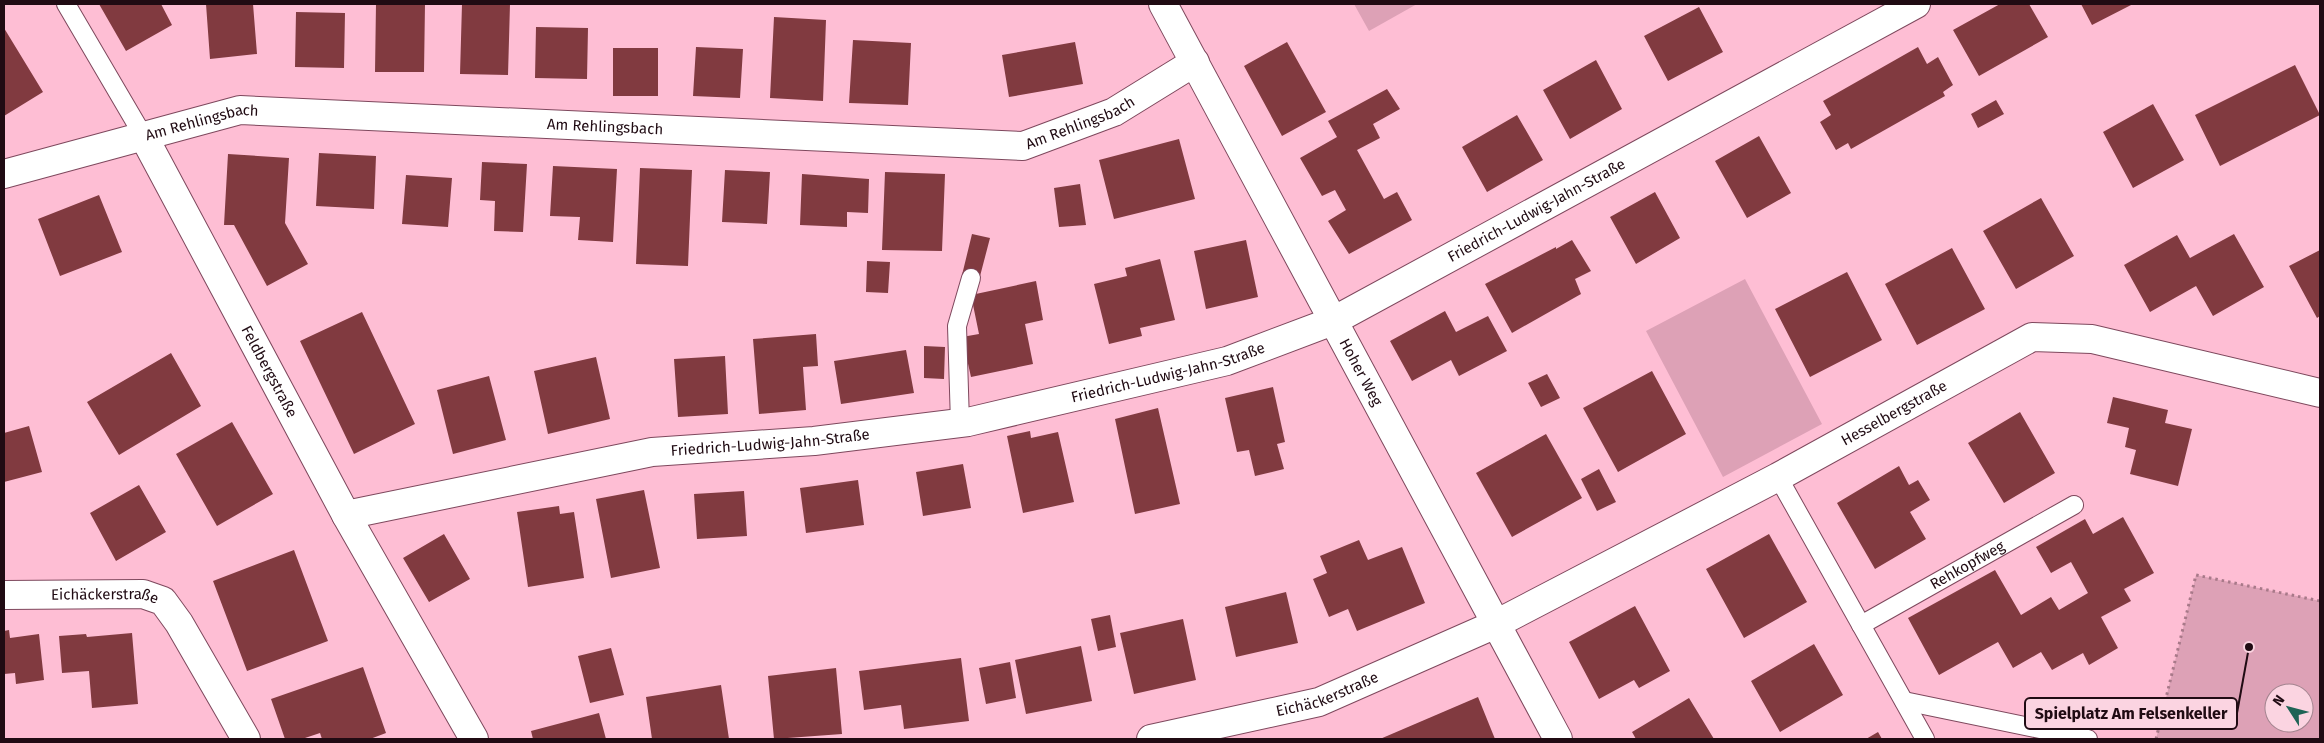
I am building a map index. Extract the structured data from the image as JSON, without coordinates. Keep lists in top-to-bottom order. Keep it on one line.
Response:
{"streets":{"street":["Am Rehlingsbach","Friedrich-Ludwig-Jahn-Straße","Feldbergstraße","Hoher Weg","Hesselbergstraße","Eichäckerstraße"],"lane":["Rehkopfweg"]},"crossings":[["Am Rehlingsbach","Feldbergstraße"],["Am Rehlingsbach","Hoher Weg"],["Friedrich-Ludwig-Jahn-Straße","Feldbergstraße"],["Friedrich-Ludwig-Jahn-Straße","Hoher Weg"],["Hoher Weg","Hesselbergstraße"],["Hoher Weg","Eichäckerstraße"],["Hesselbergstraße","Eichäckerstraße"]],"places":["Spielplatz Am Felsenkeller"],"north":"top left"}
